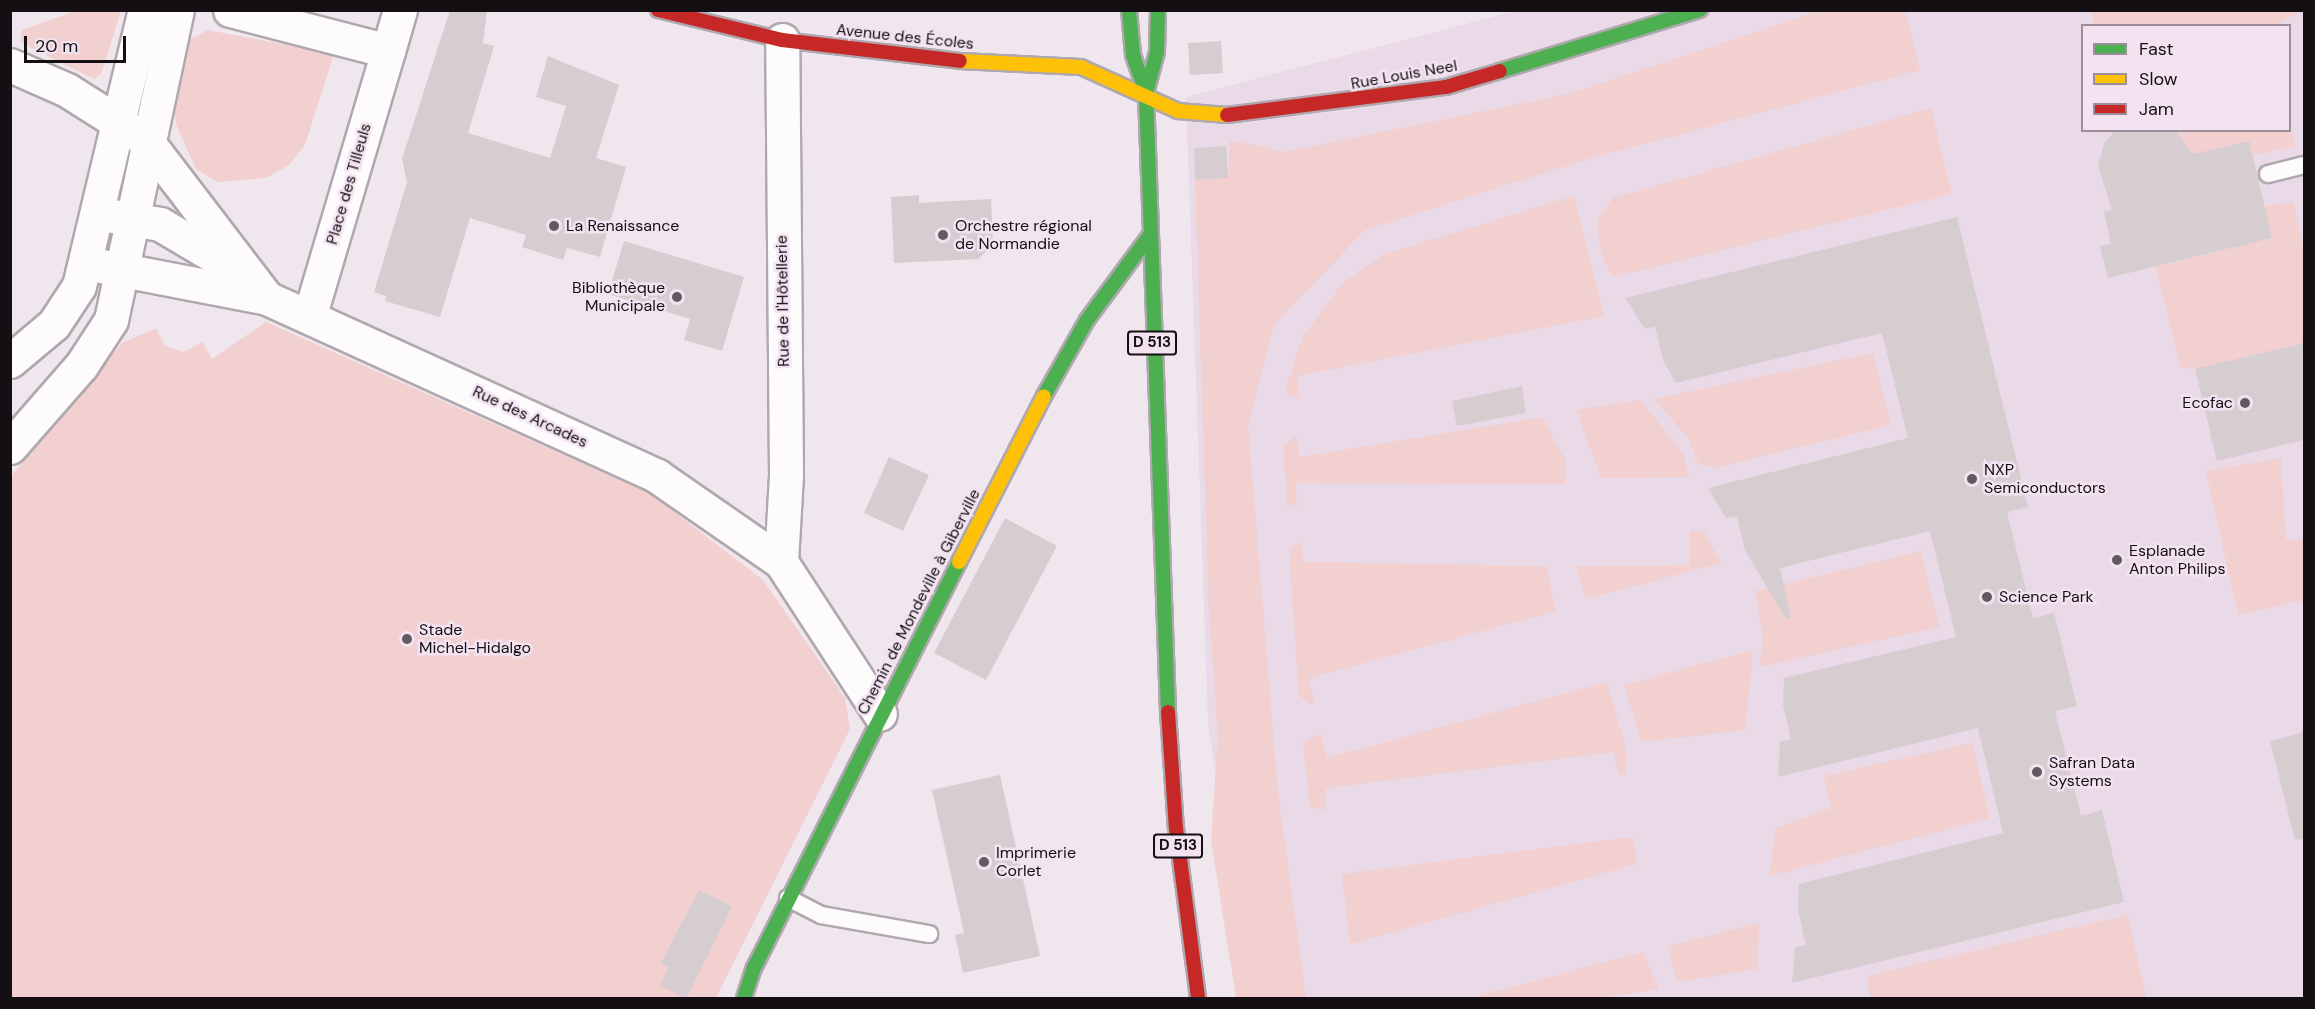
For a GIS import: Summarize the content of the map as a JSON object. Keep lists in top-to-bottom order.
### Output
{
  "streets": {
    "street": [
      "Avenue des Écoles",
      "Rue Louis Neel",
      "Place des Tilleuls",
      "Rue de l'Hôtellerie",
      "D 513",
      "Rue des Arcades",
      "Chemin de Mondeville à Giberville"
    ]
  },
  "crossings": [
    ["Avenue des Écoles", "Rue Louis Neel"],
    ["Avenue des Écoles", "Rue de l'Hôtellerie"],
    ["Avenue des Écoles", "D 513"],
    ["Rue Louis Neel", "D 513"],
    ["Place des Tilleuls", "Rue des Arcades"],
    ["Rue de l'Hôtellerie", "Rue des Arcades"],
    ["D 513", "Chemin de Mondeville à Giberville"],
    ["Rue des Arcades", "Chemin de Mondeville à Giberville"]
  ],
  "places": [
    "La Renaissance",
    "Orchestre régional de Normandie",
    "Bibliothèque Municipale",
    "Ecofac",
    "NXP Semiconductors",
    "Esplanade Anton Philips",
    "Science Park",
    "Stade Michel-Hidalgo",
    "Safran Data Systems",
    "Imprimerie Corlet"
  ],
  "legend": ["Fast", "Slow", "Jam"],
  "scale_bar": "20 m"
}
